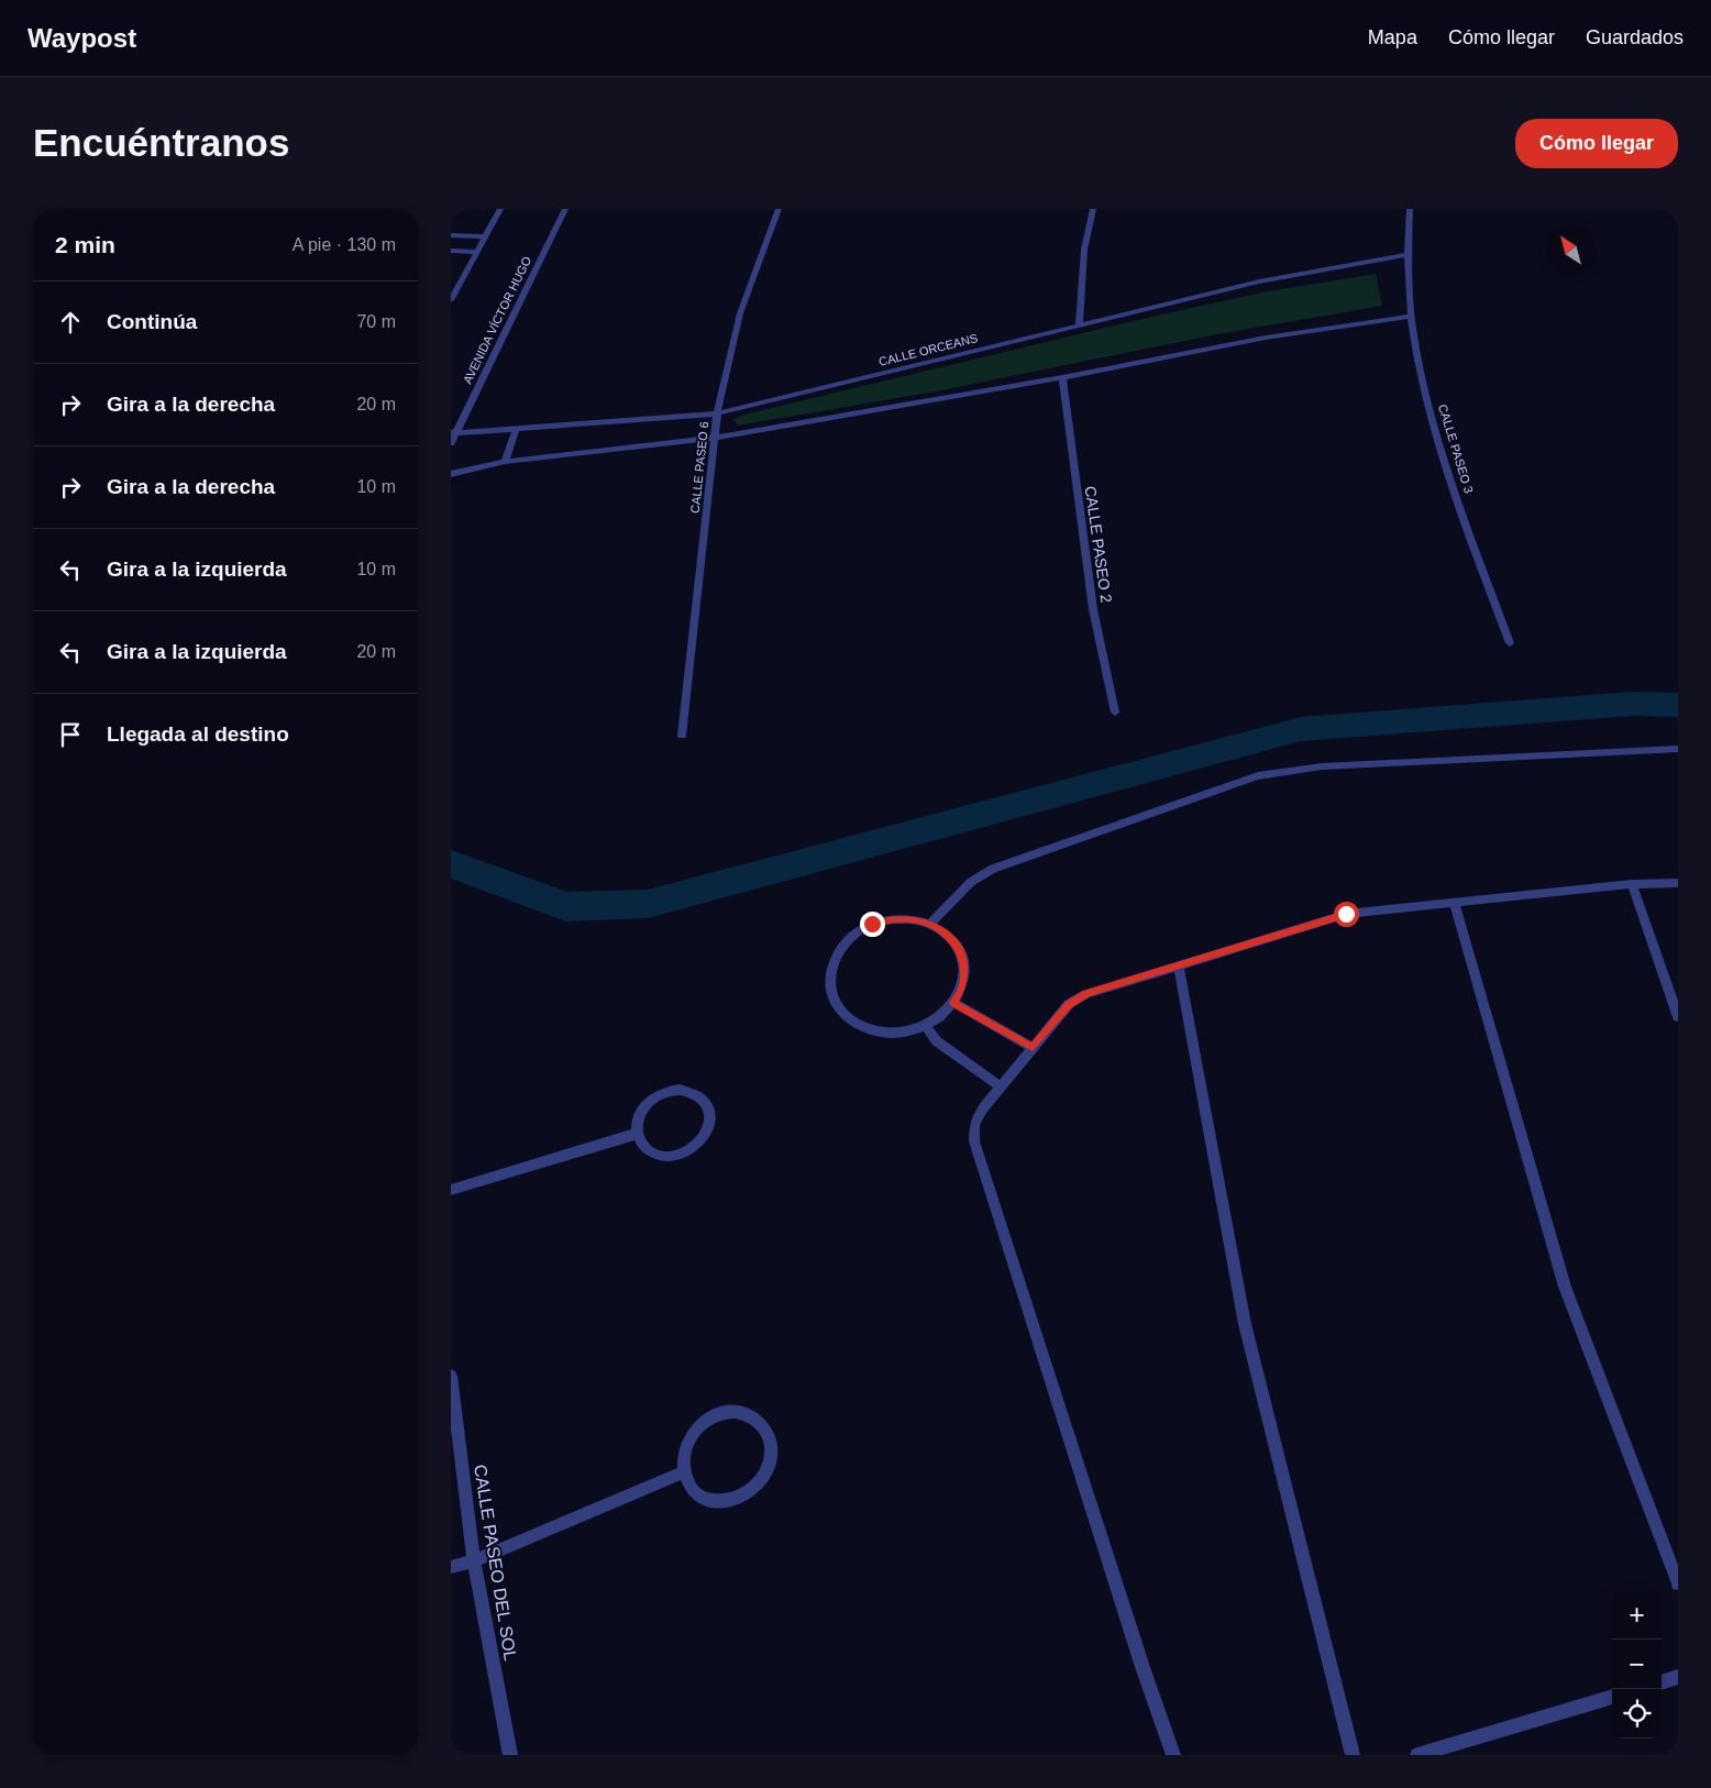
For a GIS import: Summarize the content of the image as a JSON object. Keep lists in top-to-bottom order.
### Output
{
  "streets": {
    "street": [
      "AVENIDA VÍCTOR HUGO",
      "CALLE ORCEANS",
      "CALLE PASEO 3",
      "CALLE PASEO 6",
      "CALLE PASEO 2",
      "CALLE PASEO DEL SOL"
    ]
  },
  "crossings": [
    ["AVENIDA VÍCTOR HUGO", "CALLE ORCEANS"],
    ["CALLE ORCEANS", "CALLE PASEO 3"],
    ["CALLE ORCEANS", "CALLE PASEO 6"]
  ],
  "north": "top left",
  "page": {
    "header": "Waypost",
    "nav": ["Mapa", "Cómo llegar", "Guardados"],
    "buttons": "Cómo llegar",
    "title": "Encuéntranos",
    "heading": ["2 min", "A pie · 130 m"],
    "list": [
      ["Continúa", "70 m"],
      ["Gira a la derecha", "20 m"],
      ["Gira a la derecha", "10 m"],
      ["Gira a la izquierda", "10 m"],
      ["Gira a la izquierda", "20 m"],
      "Llegada al destino"
    ],
    "map_buttons": ["+", "−"]
  }
}
